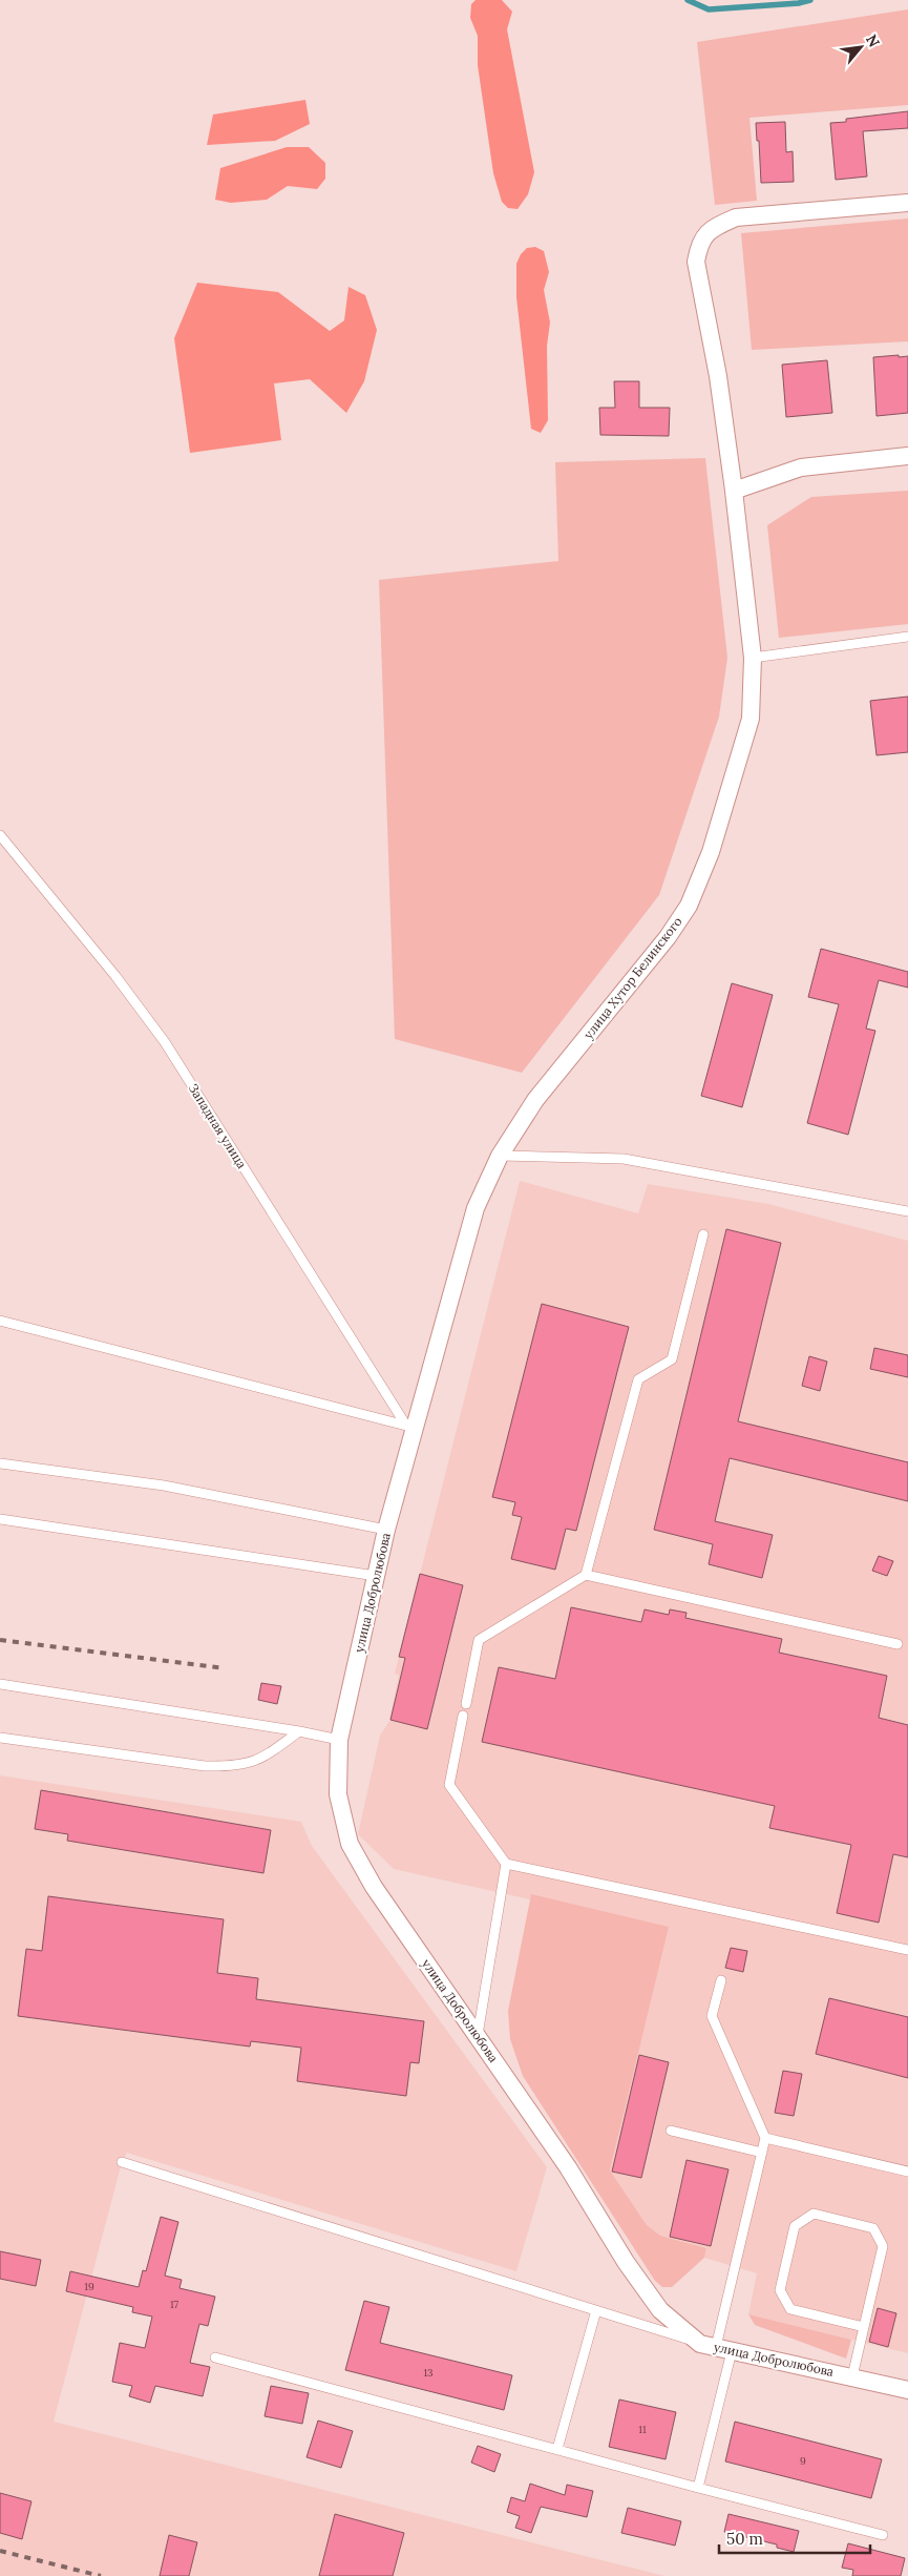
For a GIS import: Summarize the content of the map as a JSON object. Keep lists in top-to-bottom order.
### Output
{
  "streets": {
    "street": ["улица Хутор Белинского", "улица Добролюбова"],
    "lane": ["Западная улица"]
  },
  "crossings": [
    ["улица Хутор Белинского", "Западная улица"],
    ["улица Хутор Белинского", "улица Добролюбова"],
    ["Западная улица", "улица Добролюбова"]
  ],
  "house_numbers": [
    "19",
    "17",
    "13",
    "11",
    "9"
  ],
  "scale_bar": "50 m",
  "north": "top right"
}
